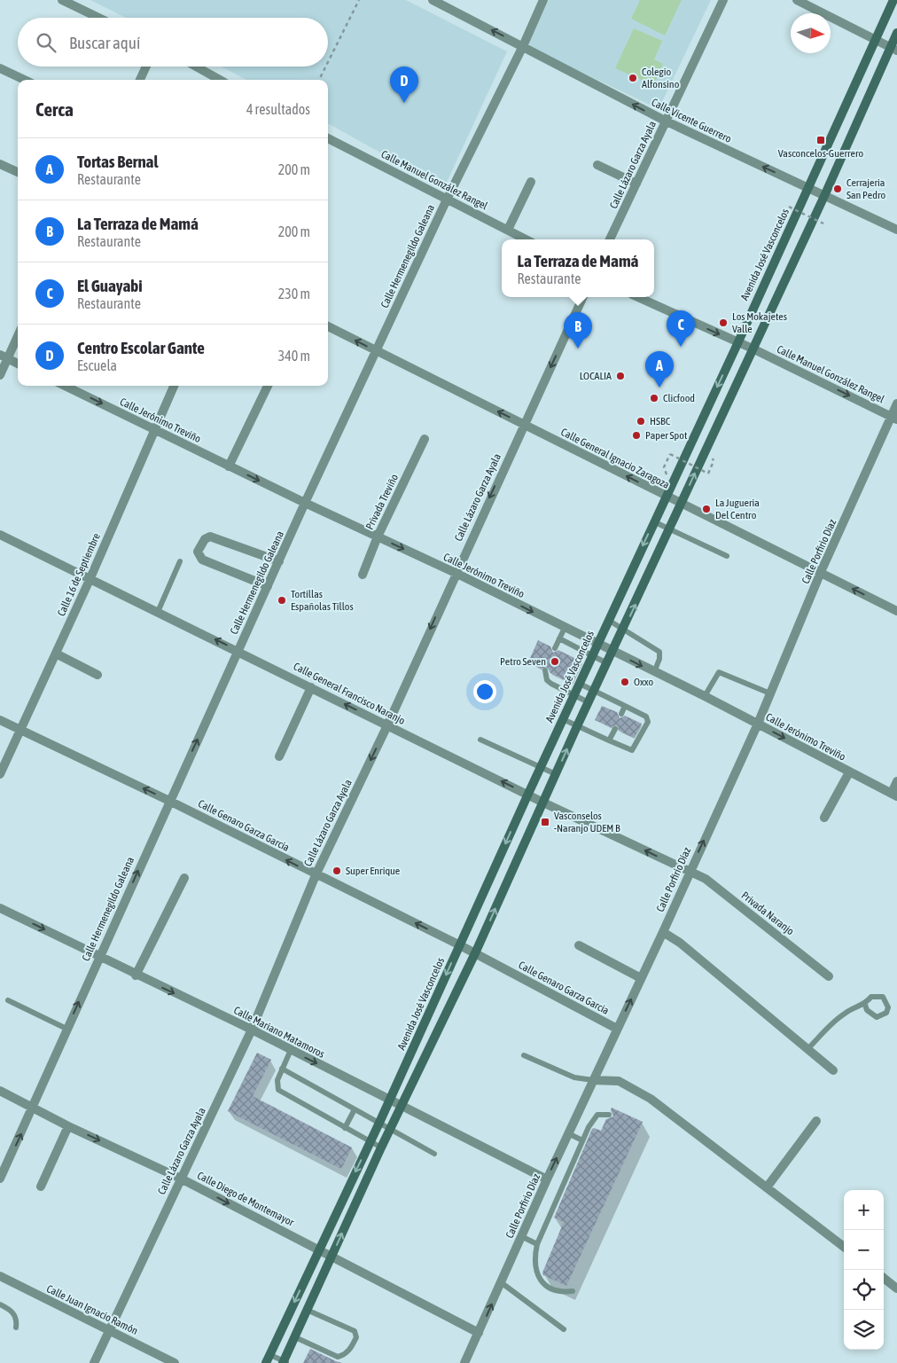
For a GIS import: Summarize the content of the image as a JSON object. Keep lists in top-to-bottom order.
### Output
{
  "streets": {
    "main road": ["Avenida José Vasconcelos"],
    "street": [
      "Calle Vicente Guerrero",
      "Calle Lázaro Garza Ayala",
      "Calle Manuel González Rangel",
      "Calle Hermenegildo Galeana",
      "Calle Jerónimo Treviño",
      "Calle General Ignacio Zaragoza",
      "Privada Treviño",
      "Calle Porfirio Díaz",
      "Calle 16 de Septiembre",
      "Calle General Francisco Naranjo",
      "Calle Genaro Garza Garcia",
      "Privada Naranjo",
      "Calle Mariano Matamoros",
      "Calle Diego de Montemayor",
      "Calle Juan Ignacio Ramón"
    ]
  },
  "crossings": [
    ["Calle Vicente Guerrero", "Calle Lázaro Garza Ayala"],
    ["Calle Vicente Guerrero", "Avenida José Vasconcelos"],
    ["Calle Vicente Guerrero", "Calle Hermenegildo Galeana"],
    ["Calle Lázaro Garza Ayala", "Calle Jerónimo Treviño"],
    ["Calle Lázaro Garza Ayala", "Calle General Ignacio Zaragoza"],
    ["Calle Lázaro Garza Ayala", "Calle General Francisco Naranjo"],
    ["Calle Lázaro Garza Ayala", "Calle Genaro Garza Garcia"],
    ["Calle Lázaro Garza Ayala", "Calle Mariano Matamoros"],
    ["Calle Lázaro Garza Ayala", "Calle Diego de Montemayor"],
    ["Calle Lázaro Garza Ayala", "Calle Juan Ignacio Ramón"],
    ["Calle Manuel González Rangel", "Avenida José Vasconcelos"],
    ["Calle Manuel González Rangel", "Calle Hermenegildo Galeana"],
    ["Calle Manuel González Rangel", "Calle Porfirio Díaz"],
    ["Avenida José Vasconcelos", "Calle Jerónimo Treviño"],
    ["Avenida José Vasconcelos", "Calle General Ignacio Zaragoza"],
    ["Avenida José Vasconcelos", "Calle General Francisco Naranjo"],
    ["Avenida José Vasconcelos", "Calle Genaro Garza Garcia"],
    ["Avenida José Vasconcelos", "Calle Mariano Matamoros"],
    ["Avenida José Vasconcelos", "Calle Diego de Montemayor"],
    ["Calle Hermenegildo Galeana", "Calle Jerónimo Treviño"],
    ["Calle Hermenegildo Galeana", "Calle General Ignacio Zaragoza"],
    ["Calle Hermenegildo Galeana", "Calle General Francisco Naranjo"],
    ["Calle Hermenegildo Galeana", "Calle Genaro Garza Garcia"],
    ["Calle Hermenegildo Galeana", "Calle Mariano Matamoros"],
    ["Calle Hermenegildo Galeana", "Calle Diego de Montemayor"],
    ["Calle Jerónimo Treviño", "Privada Treviño"],
    ["Calle Jerónimo Treviño", "Calle Porfirio Díaz"],
    ["Calle Jerónimo Treviño", "Calle 16 de Septiembre"],
    ["Calle General Ignacio Zaragoza", "Calle Porfirio Díaz"],
    ["Calle Porfirio Díaz", "Calle General Francisco Naranjo"],
    ["Calle Porfirio Díaz", "Calle Genaro Garza Garcia"],
    ["Calle Porfirio Díaz", "Privada Naranjo"],
    ["Calle Porfirio Díaz", "Calle Mariano Matamoros"],
    ["Calle Porfirio Díaz", "Calle Diego de Montemayor"],
    ["Calle 16 de Septiembre", "Calle General Francisco Naranjo"],
    ["Calle 16 de Septiembre", "Calle Genaro Garza Garcia"],
    ["Calle General Francisco Naranjo", "Privada Naranjo"]
  ],
  "one_way": [
    "Calle Vicente Guerrero",
    "Calle Lázaro Garza Ayala",
    "Calle Manuel González Rangel",
    "Calle Jerónimo Treviño",
    "Calle General Ignacio Zaragoza",
    "Calle General Francisco Naranjo",
    "Calle Genaro Garza Garcia",
    "Calle Mariano Matamoros",
    "Calle Diego de Montemayor"
  ],
  "places": {
    "other": [
      "Colegio Alfonsino",
      "Cerrajeria San Pedro",
      "Los Mokajetes Valle",
      "LOCALIA",
      "Clicfood",
      "HSBC",
      "Paper Spot",
      "La Jugueria Del Centro",
      "Tortillas Españolas Tillos",
      "Petro Seven",
      "Oxxo",
      "Super Enrique"
    ],
    "transit": ["Vasconcelos-Guerrero", "Vasconselos -Naranjo UDEM B"]
  },
  "north": "right",
  "page": {
    "search": "Buscar aquí",
    "pins": [
      "D",
      "C",
      "B",
      "A"
    ],
    "heading": ["Cerca", "4 resultados"],
    "list": [
      {
        "mark": "A",
        "name": "Tortas Bernal",
        "note": "Restaurante",
        "value": "200 m"
      },
      {
        "mark": "B",
        "name": "La Terraza de Mamá",
        "note": "Restaurante",
        "value": "200 m"
      },
      {
        "mark": "C",
        "name": "El Guayabi",
        "note": "Restaurante",
        "value": "230 m"
      },
      {
        "mark": "D",
        "name": "Centro Escolar Gante",
        "note": "Escuela",
        "value": "340 m"
      }
    ],
    "popup": ["La Terraza de Mamá", "Restaurante"],
    "map_buttons": ["+", "−"]
  }
}
